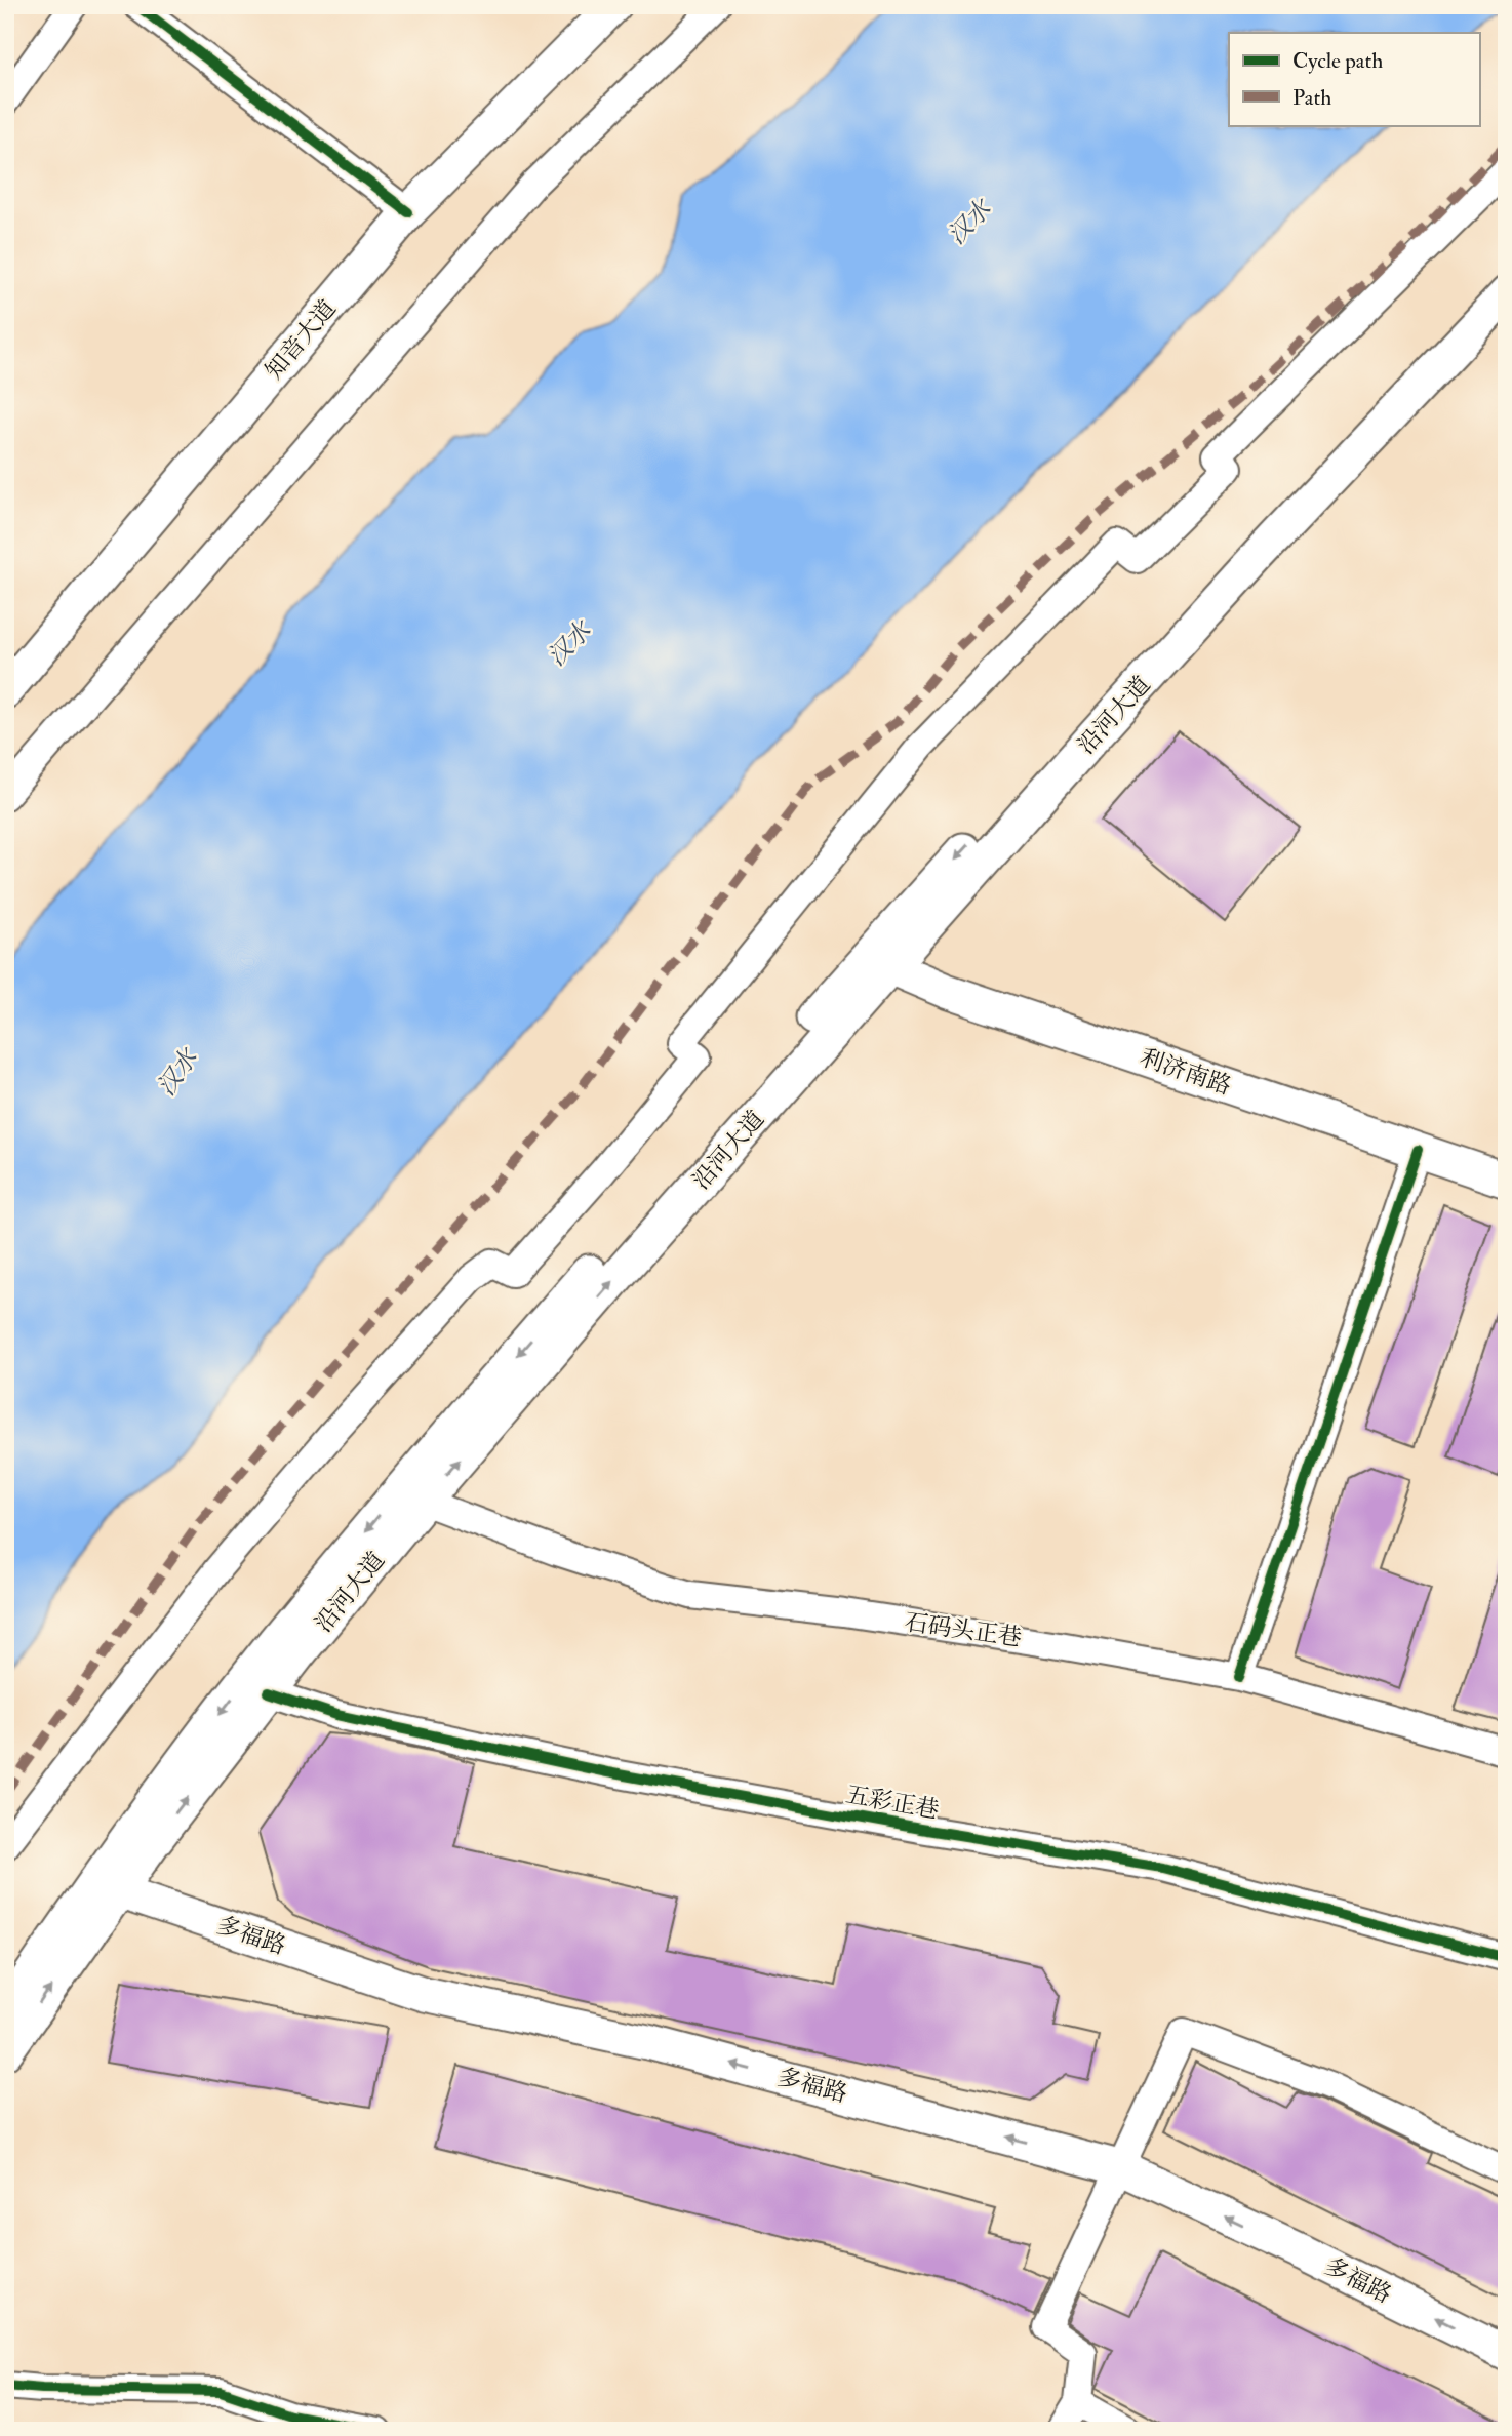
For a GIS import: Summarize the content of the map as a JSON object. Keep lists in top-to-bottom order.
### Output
{
  "streets": {
    "main road": [
      "知音大道",
      "沿河大道",
      "利济南路",
      "多福路"
    ],
    "street": ["石码头正巷", "五彩正巷"]
  },
  "crossings": [
    ["沿河大道", "利济南路"],
    ["沿河大道", "石码头正巷"],
    ["沿河大道", "五彩正巷"],
    ["沿河大道", "多福路"]
  ],
  "one_way": ["多福路"],
  "water": ["汉水"],
  "legend": ["Cycle path", "Path"]
}
